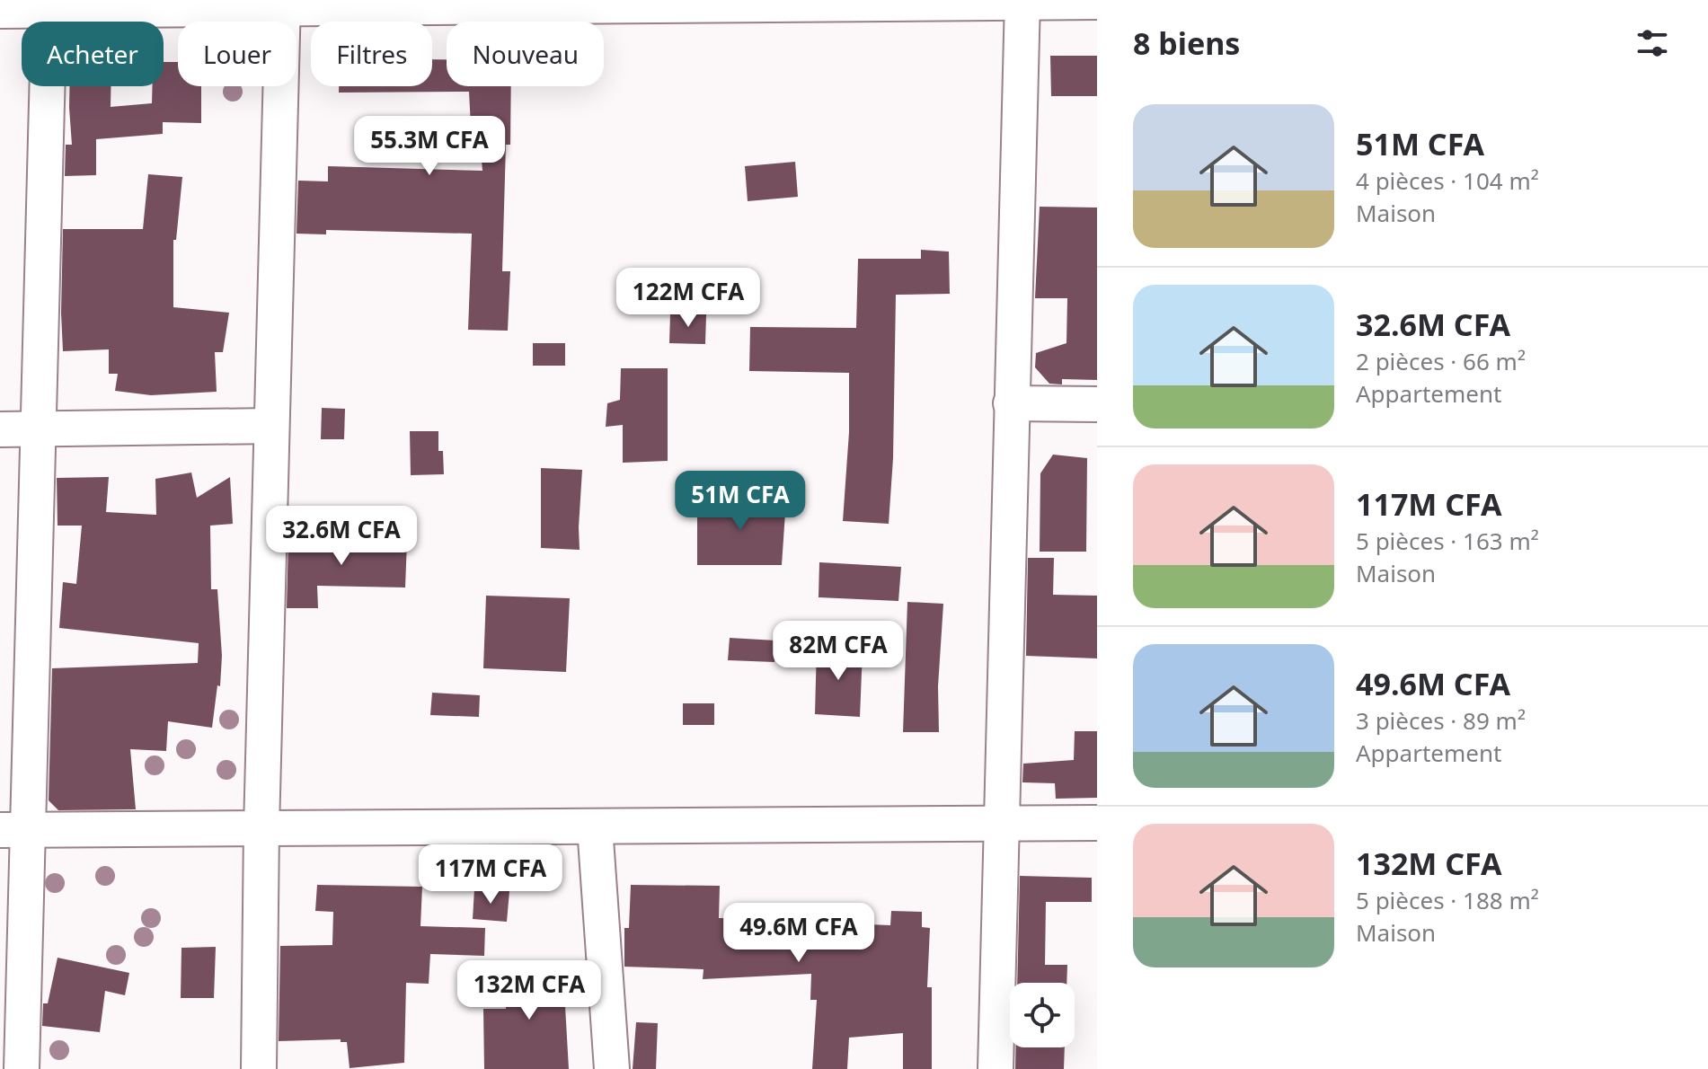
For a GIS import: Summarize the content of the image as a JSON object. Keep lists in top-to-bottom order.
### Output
{
  "page": {
    "heading": "8 biens",
    "chip": [
      "Acheter",
      "Louer",
      "Filtres",
      "Nouveau"
    ],
    "list": [
      {
        "name": "51M CFA",
        "note": "4 pièces · 104 m² · Maison"
      },
      {
        "name": "32.6M CFA",
        "note": "2 pièces · 66 m² · Appartement"
      },
      {
        "name": "117M CFA",
        "note": "5 pièces · 163 m² · Maison"
      },
      {
        "name": "49.6M CFA",
        "note": "3 pièces · 89 m² · Appartement"
      },
      {
        "name": "132M CFA",
        "note": "5 pièces · 188 m² · Maison"
      }
    ],
    "price": [
      "55.3M CFA",
      "122M CFA",
      "51M CFA",
      "32.6M CFA",
      "82M CFA",
      "117M CFA",
      "49.6M CFA",
      "132M CFA"
    ]
  }
}
